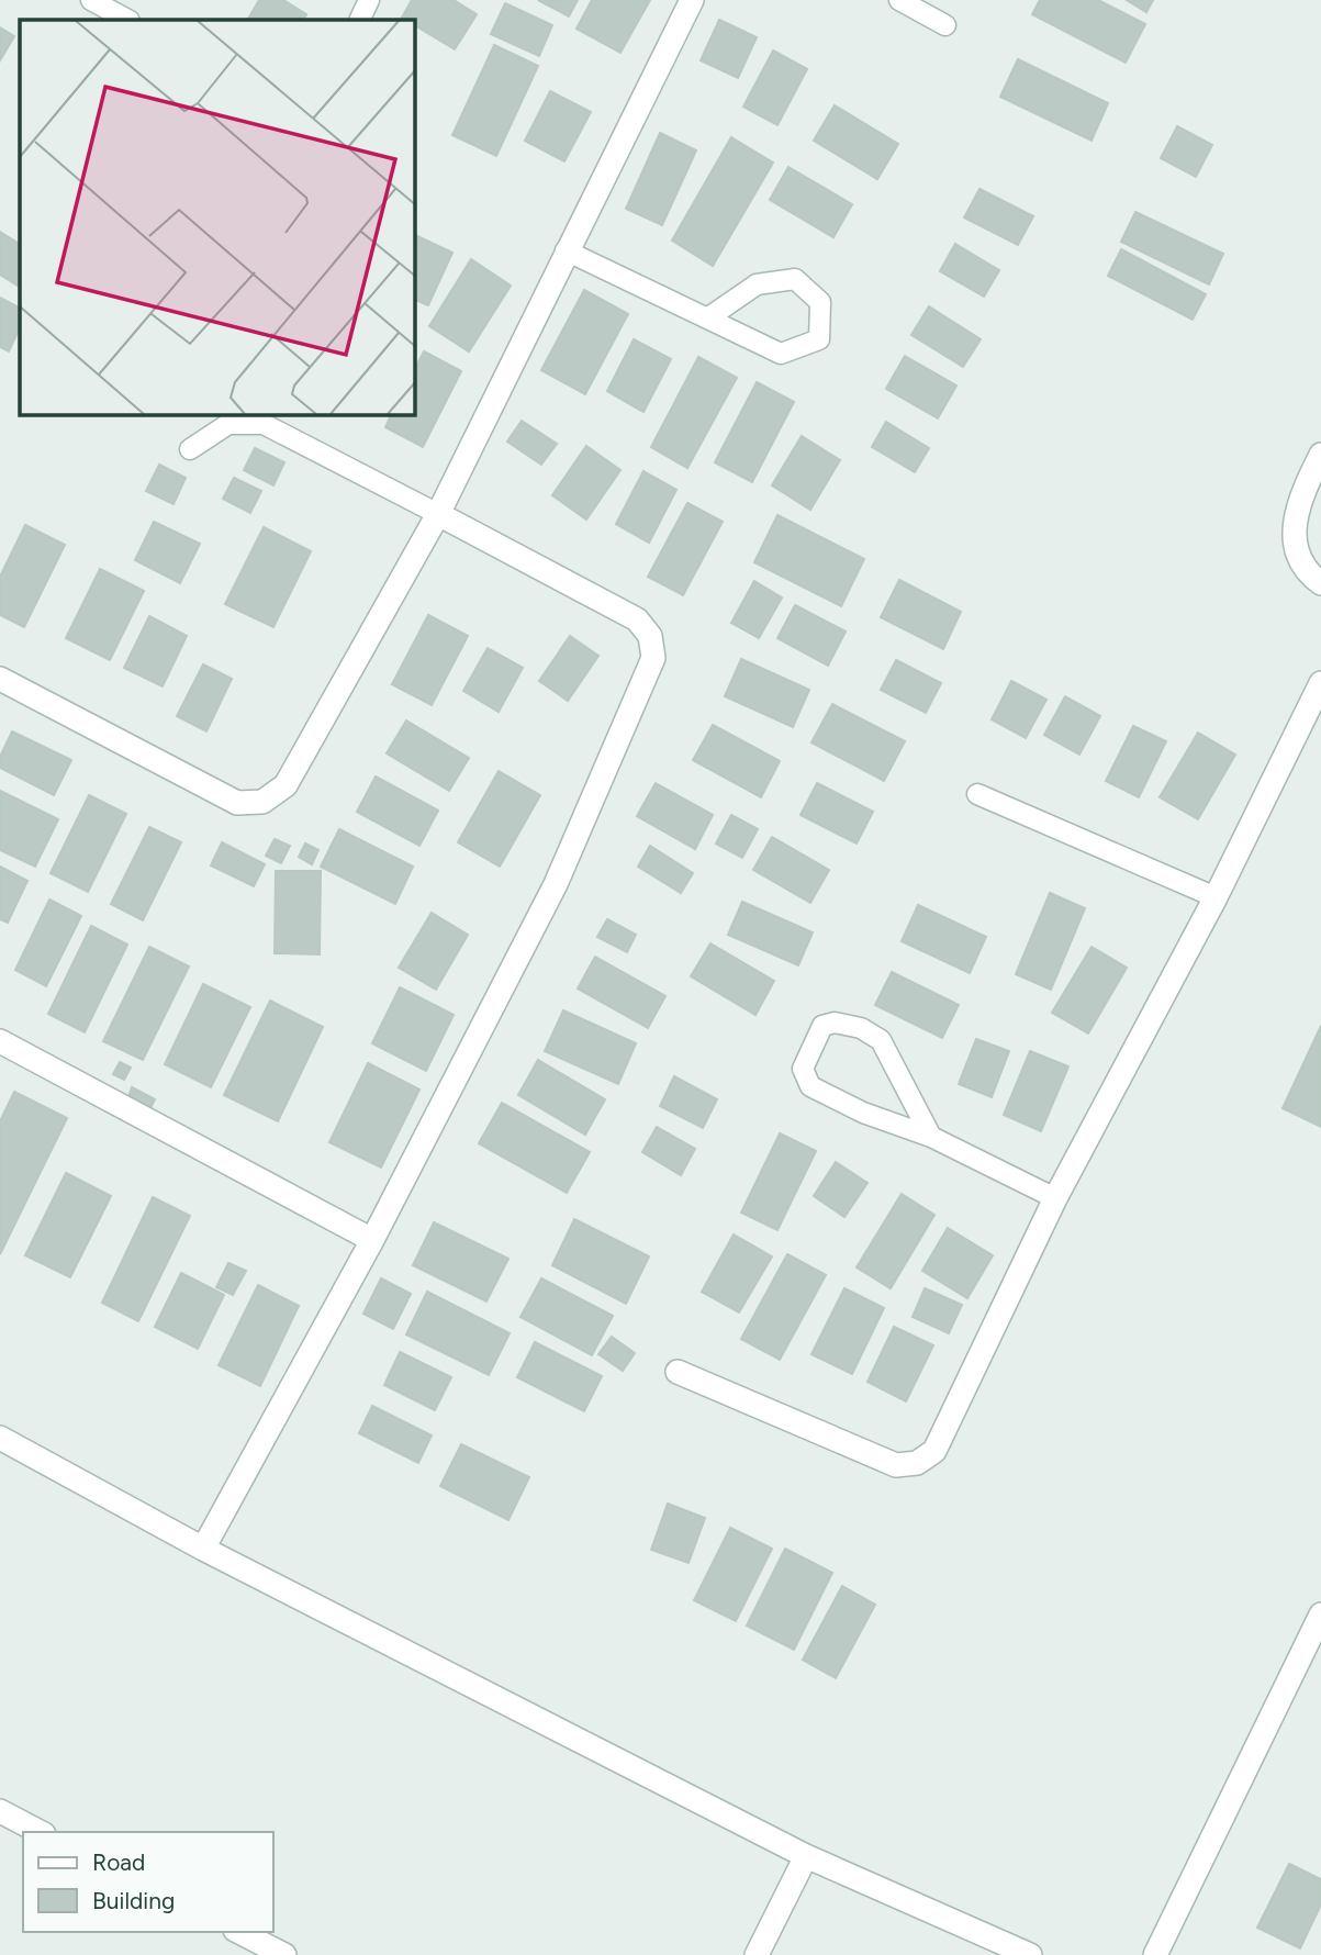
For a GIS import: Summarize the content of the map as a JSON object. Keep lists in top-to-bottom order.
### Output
{
  "legend": ["Road", "Building"]
}
